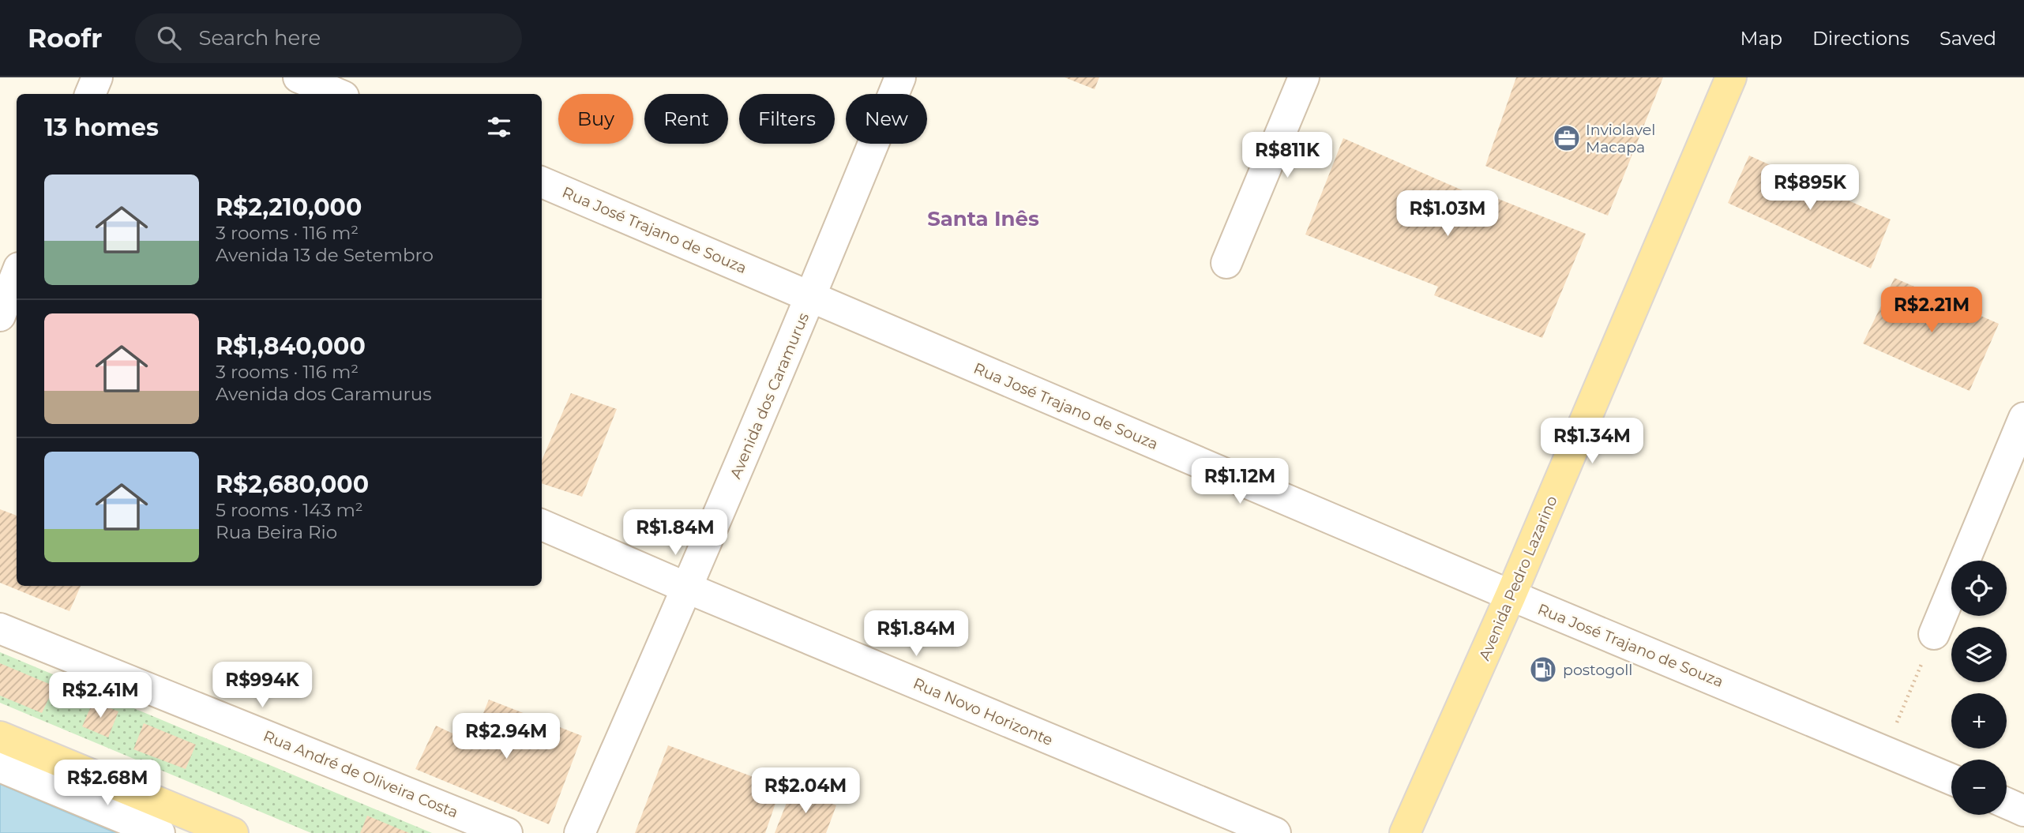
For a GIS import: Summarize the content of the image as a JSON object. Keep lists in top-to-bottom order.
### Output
{
  "streets": {
    "main road": ["Avenida Pedro Lazarino"],
    "street": [
      "Rua José Trajano de Souza",
      "Avenida dos Caramurus",
      "Rua Novo Horizonte",
      "Rua André de Oliveira Costa"
    ]
  },
  "crossings": [
    ["Rua José Trajano de Souza", "Avenida dos Caramurus"],
    ["Rua José Trajano de Souza", "Avenida Pedro Lazarino"],
    ["Avenida dos Caramurus", "Rua Novo Horizonte"]
  ],
  "districts": ["Santa Inês"],
  "places": {
    "office": ["Inviolavel Macapa"],
    "fuel station": ["postogoll"]
  },
  "page": {
    "header": "Roofr",
    "search": "Search here",
    "nav": ["Map", "Directions", "Saved"],
    "chip": [
      "Buy",
      "Rent",
      "Filters",
      "New"
    ],
    "heading": "13 homes",
    "price": [
      "R$811K",
      "R$895K",
      "R$1.03M",
      "R$2.21M",
      "R$1.34M",
      "R$1.12M",
      "R$1.84M",
      "R$1.84M",
      "R$994K",
      "R$2.41M",
      "R$2.94M",
      "R$2.68M",
      "R$2.04M"
    ],
    "list": [
      {
        "name": "R$2,210,000",
        "note": "3 rooms · 116 m² · Avenida 13 de Setembro"
      },
      {
        "name": "R$1,840,000",
        "note": "3 rooms · 116 m² · Avenida dos Caramurus"
      },
      {
        "name": "R$2,680,000",
        "note": "5 rooms · 143 m² · Rua Beira Rio"
      }
    ],
    "map_buttons": ["+", "−"]
  }
}
